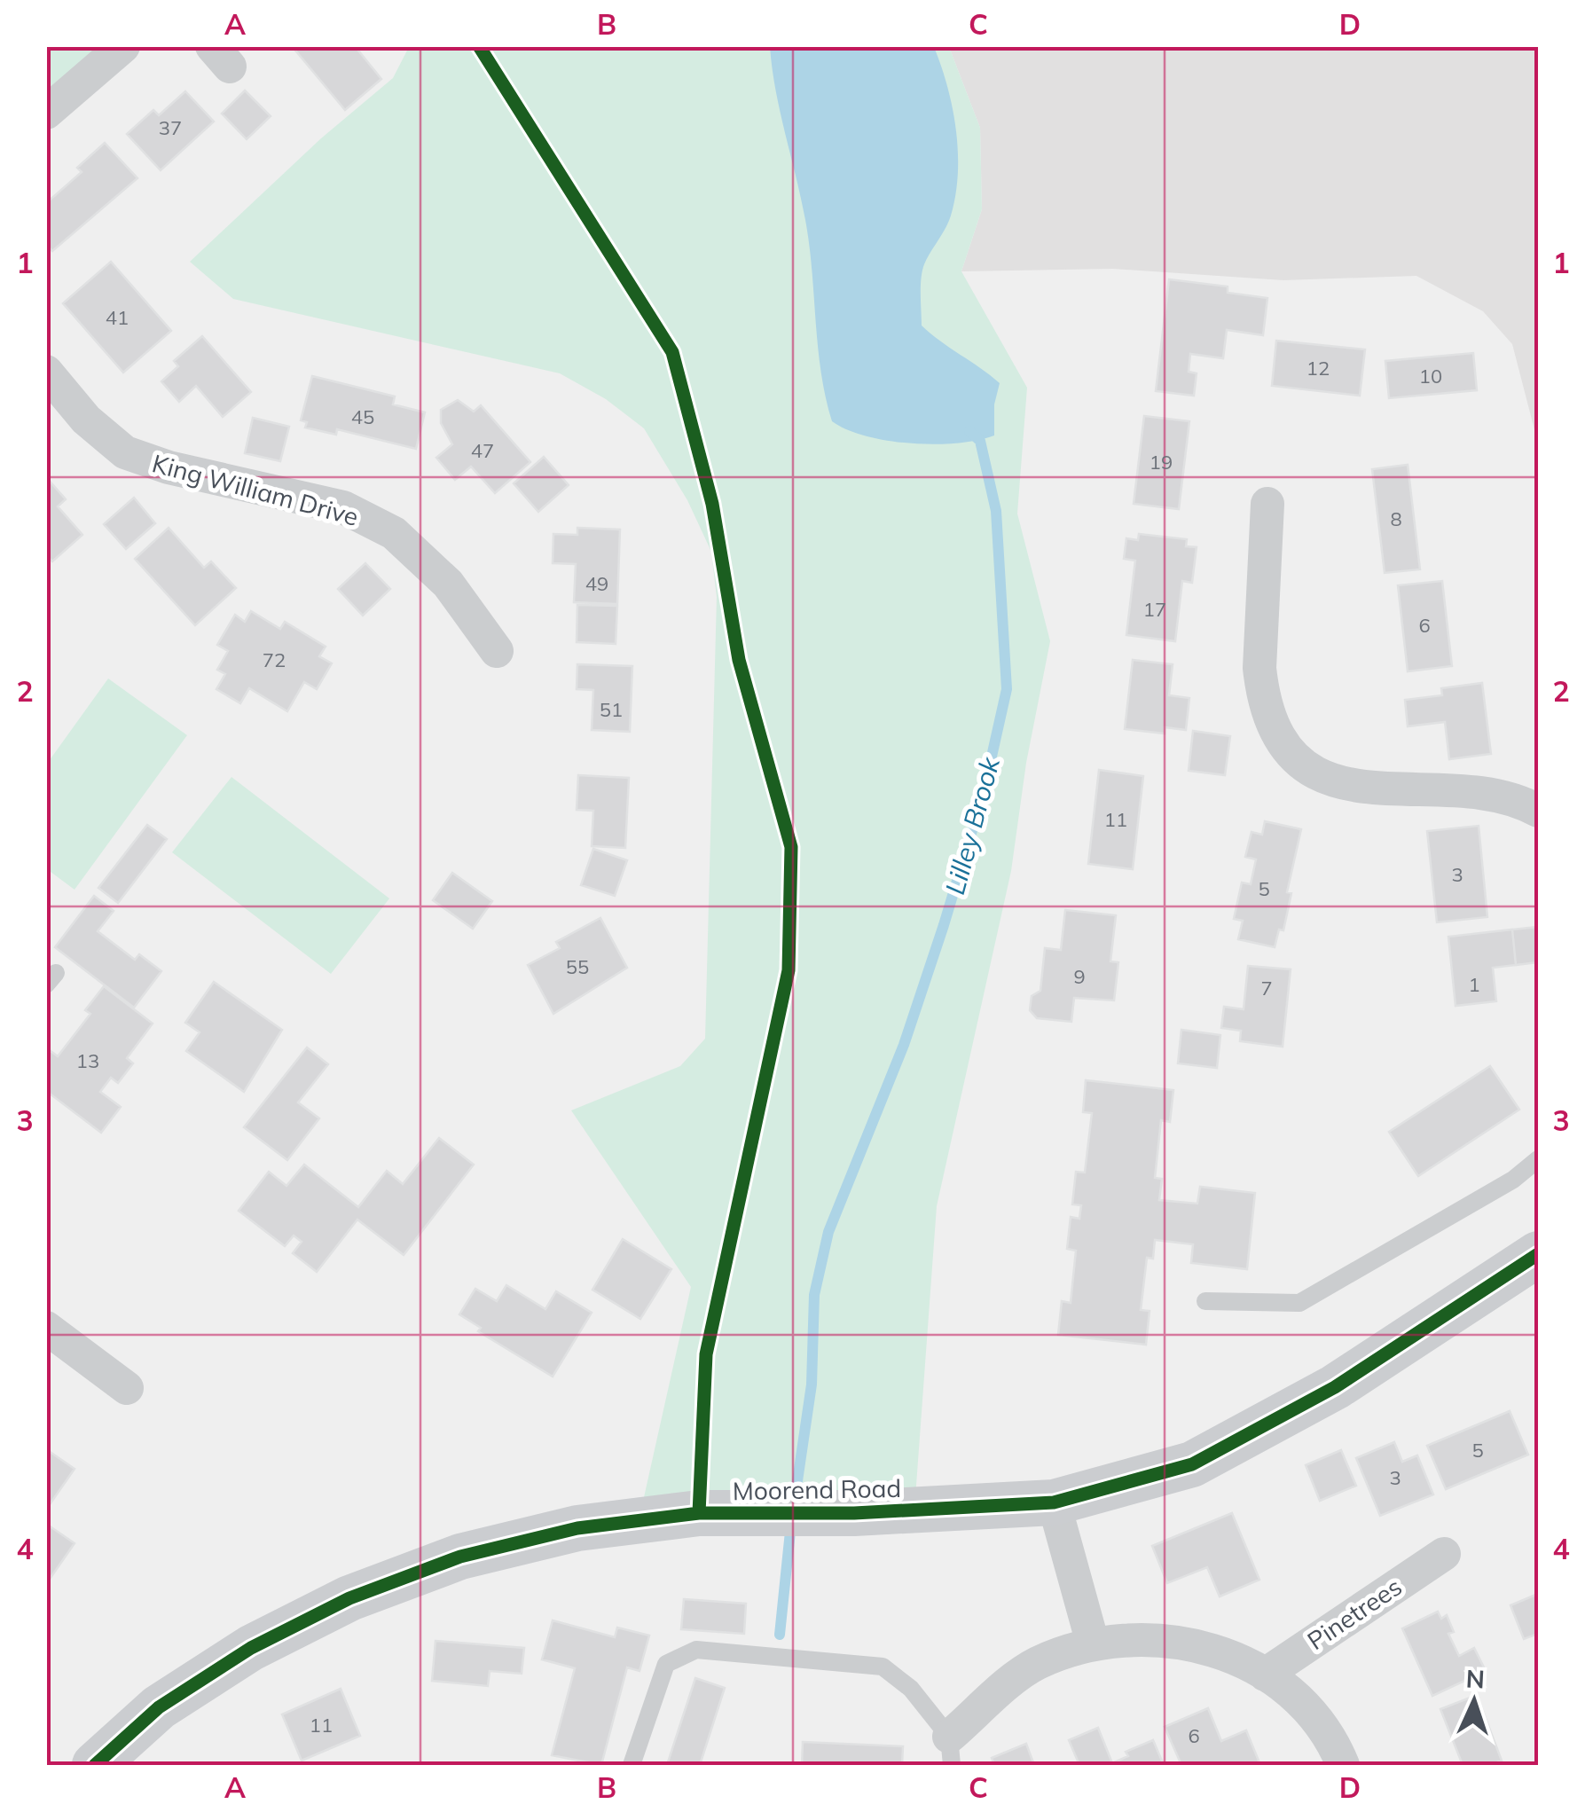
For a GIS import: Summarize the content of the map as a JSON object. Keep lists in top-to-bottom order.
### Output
{
  "streets": {
    "street": ["King William Drive", "Moorend Road", "Pinetrees"]
  },
  "water": ["Lilley Brook"],
  "house_numbers": [
    "37",
    "41",
    "12",
    "10",
    "45",
    "47",
    "19",
    "8",
    "49",
    "17",
    "6",
    "72",
    "51",
    "11",
    "3",
    "5",
    "55",
    "9",
    "1",
    "7",
    "13",
    "5",
    "3",
    "11",
    "6"
  ],
  "north": "top",
  "grid": {
    "columns": [
      "A",
      "B",
      "C",
      "D"
    ],
    "rows": [
      "1",
      "2",
      "3",
      "4"
    ]
  }
}
